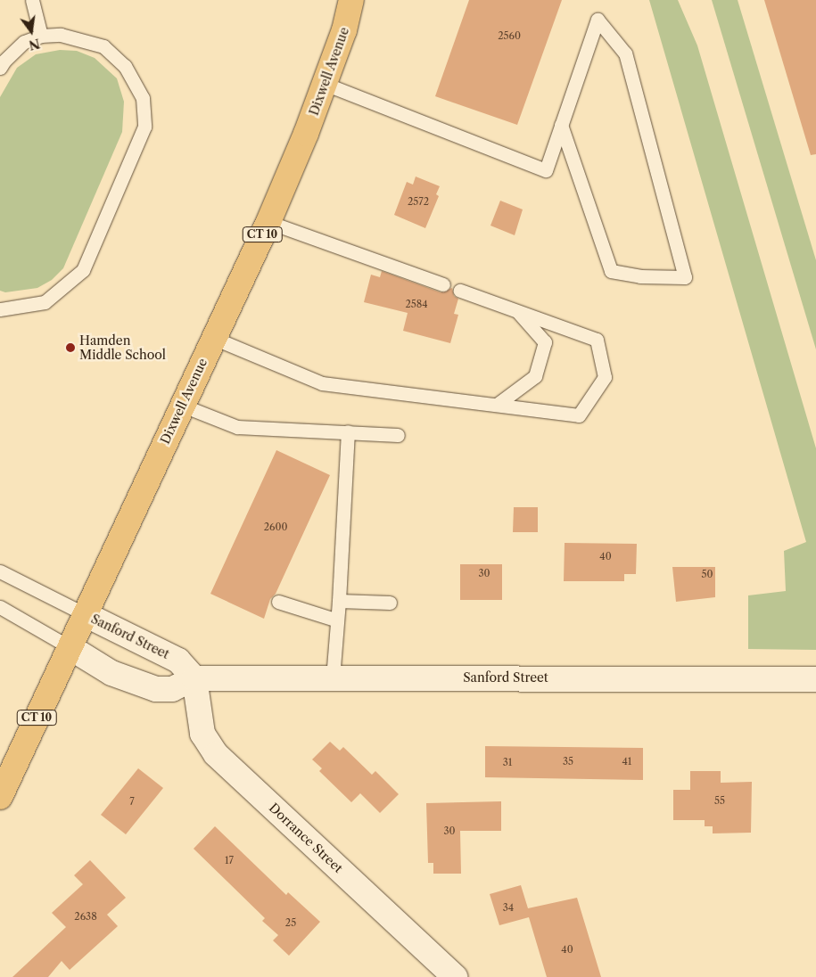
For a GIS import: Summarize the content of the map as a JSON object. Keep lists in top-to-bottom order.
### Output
{
  "streets": {
    "main road": ["Dixwell Avenue", "CT 10"],
    "street": ["Sanford Street", "Dorrance Street"]
  },
  "crossings": [
    ["Dixwell Avenue", "Sanford Street"],
    ["Sanford Street", "Dorrance Street"]
  ],
  "places": ["Hamden Middle School"],
  "house_numbers": [
    "2560",
    "2572",
    "2584",
    "2600",
    "40",
    "30",
    "50",
    "35",
    "41",
    "31",
    "55",
    "7",
    "30",
    "17",
    "34",
    "2638",
    "25",
    "40"
  ],
  "north": "bottom"
}
